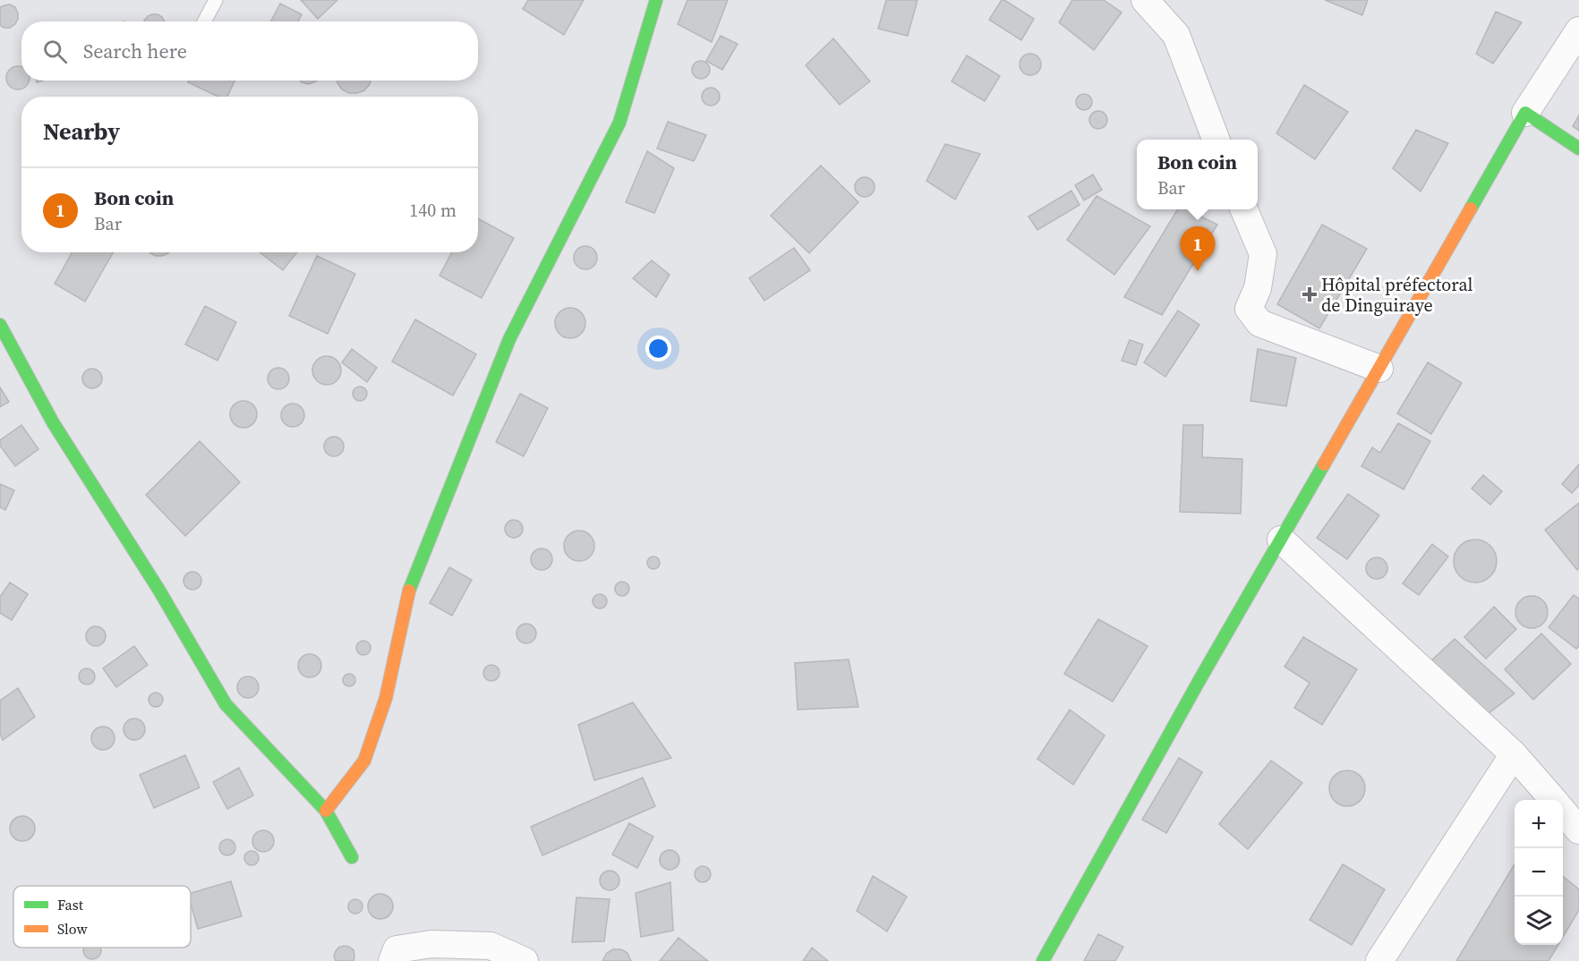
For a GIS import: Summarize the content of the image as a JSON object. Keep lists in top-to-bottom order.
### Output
{
  "places": {
    "health": ["Hôpital préfectoral de Dinguiraye"]
  },
  "legend": ["Fast", "Slow"],
  "page": {
    "search": "Search here",
    "heading": "Nearby",
    "popup": ["Bon coin", "Bar"],
    "list": [
      {
        "mark": "1",
        "name": "Bon coin",
        "note": "Bar",
        "value": "140 m"
      }
    ],
    "pins": "1",
    "map_buttons": ["+", "−"]
  }
}
